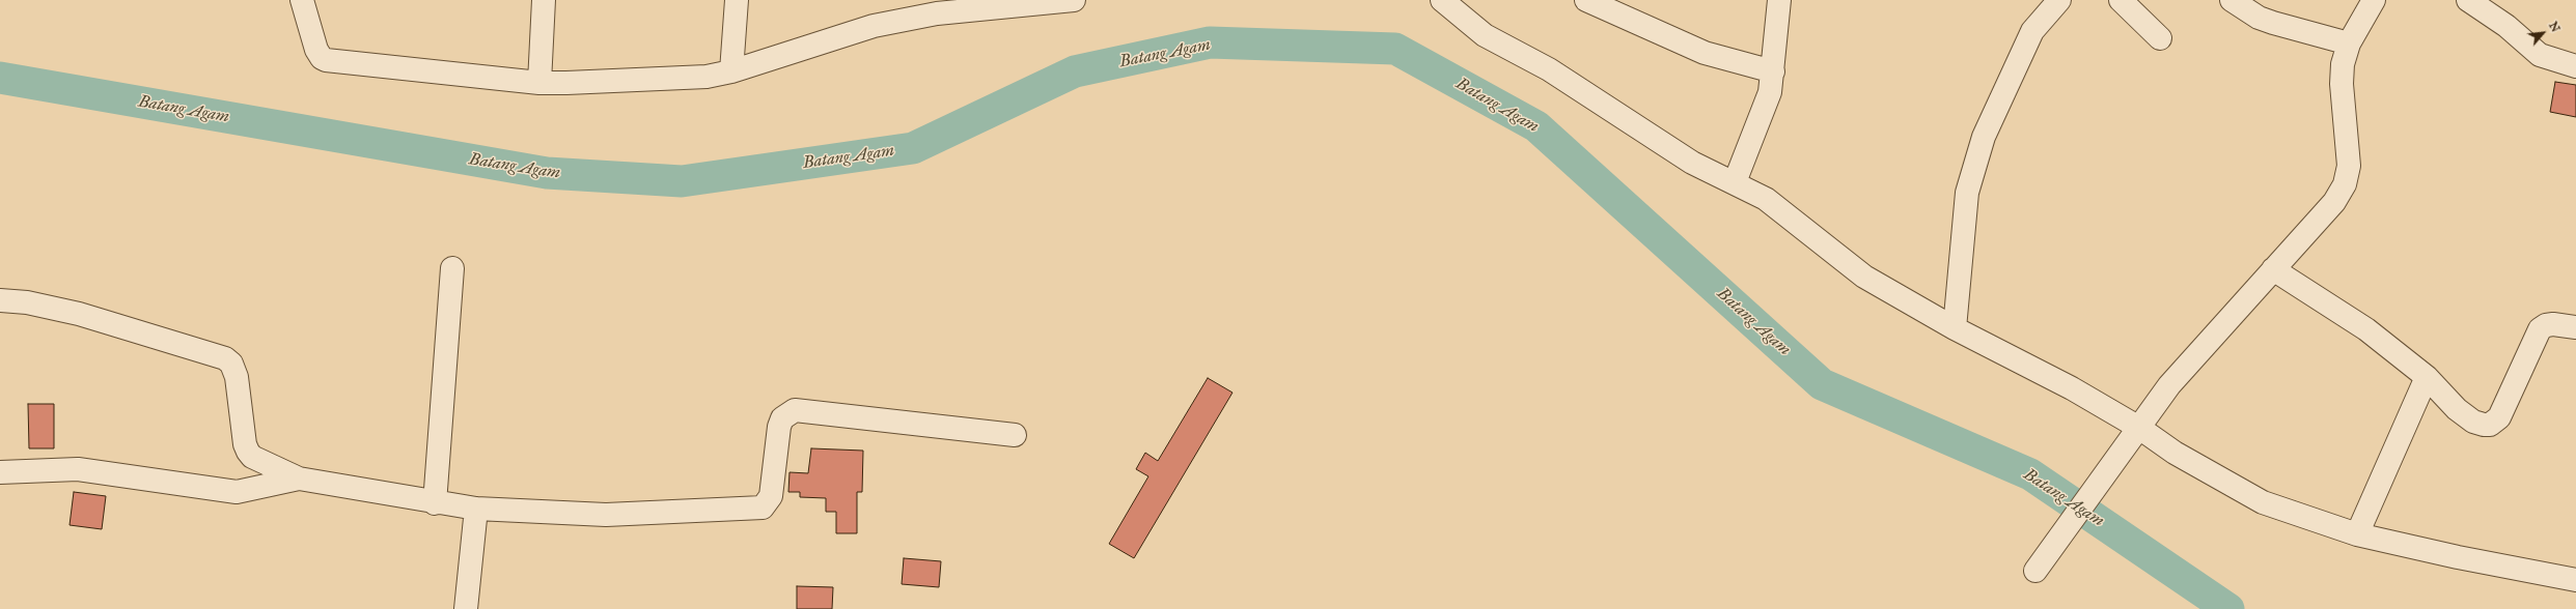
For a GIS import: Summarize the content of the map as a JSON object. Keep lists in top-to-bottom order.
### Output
{
  "water": ["Batang Agam"],
  "north": "top right"
}
